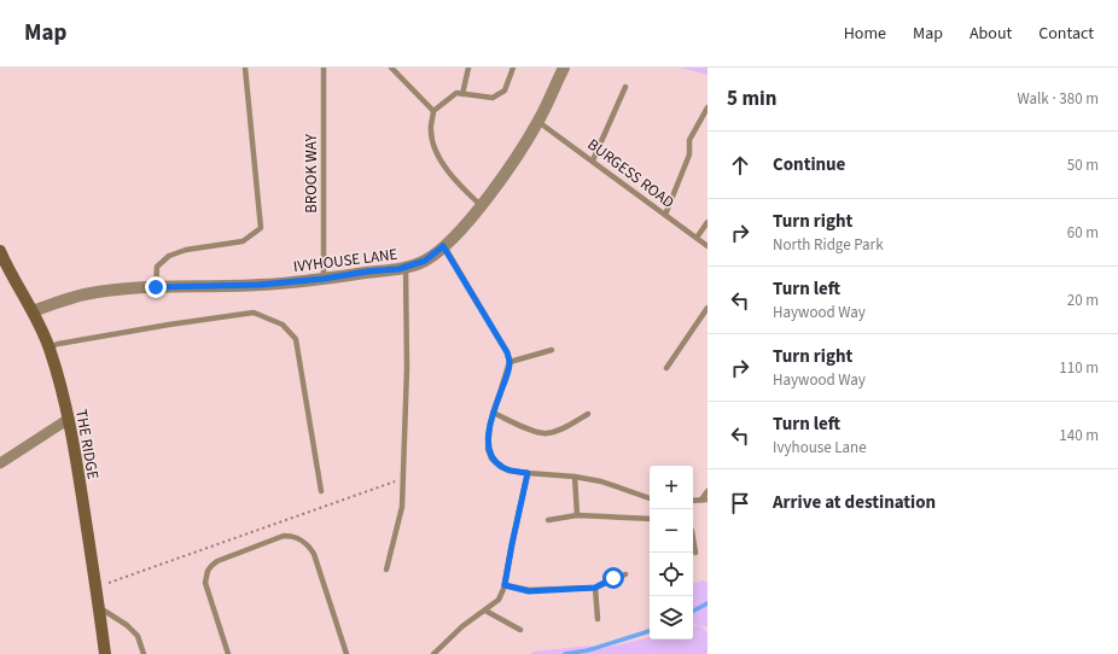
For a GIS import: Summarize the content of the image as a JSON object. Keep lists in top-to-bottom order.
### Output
{
  "streets": {
    "main road": ["THE RIDGE"],
    "street": ["IVYHOUSE LANE"],
    "lane": ["BURGESS ROAD", "BROOK WAY"]
  },
  "crossings": [
    ["BURGESS ROAD", "IVYHOUSE LANE"],
    ["BROOK WAY", "IVYHOUSE LANE"],
    ["IVYHOUSE LANE", "THE RIDGE"]
  ],
  "page": {
    "header": "Map",
    "nav": [
      "Home",
      "Map",
      "About",
      "Contact"
    ],
    "heading": ["5 min", "Walk · 380 m"],
    "list": [
      ["Continue", "50 m"],
      ["Turn right", "North Ridge Park", "60 m"],
      ["Turn left", "Haywood Way", "20 m"],
      ["Turn right", "Haywood Way", "110 m"],
      ["Turn left", "Ivyhouse Lane", "140 m"],
      "Arrive at destination"
    ],
    "map_buttons": ["+", "−"]
  }
}
